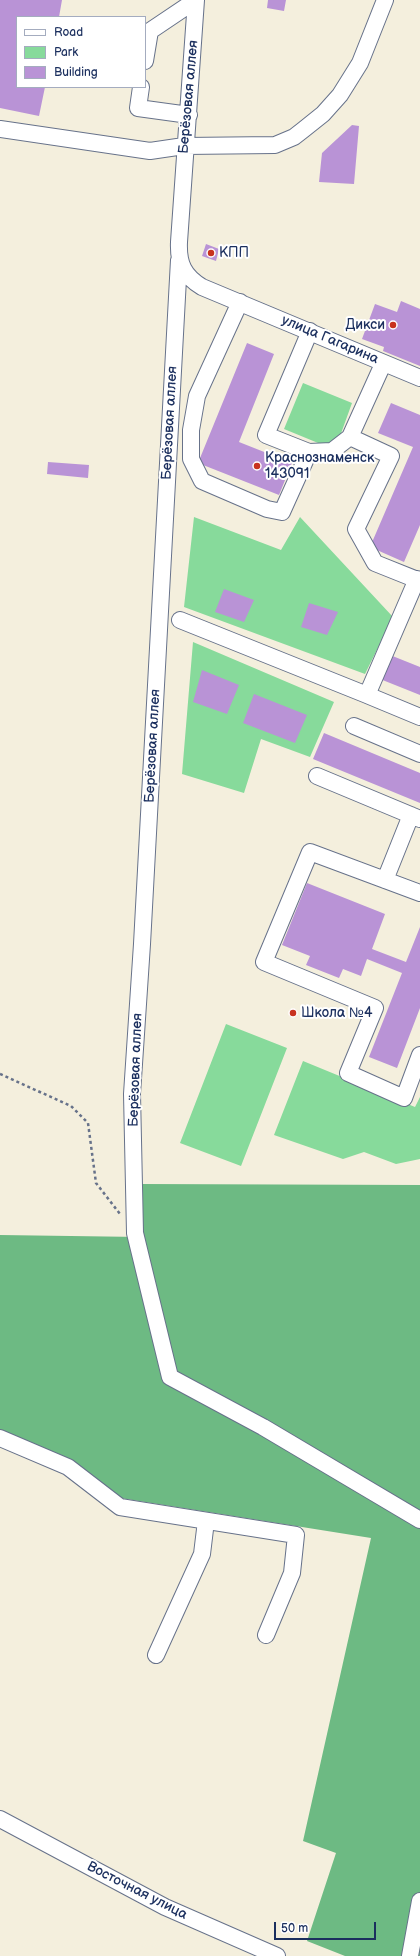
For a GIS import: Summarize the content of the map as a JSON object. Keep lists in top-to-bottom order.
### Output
{
  "streets": {
    "street": ["Берёзовая аллея", "улица Гагарина", "Восточная улица"]
  },
  "crossings": [
    ["Берёзовая аллея", "улица Гагарина"]
  ],
  "places": [
    "КПП",
    "Дикси",
    "Краснознаменск 143091",
    "Школа №4"
  ],
  "legend": ["Road", "Park", "Building"],
  "scale_bar": "50 m"
}
